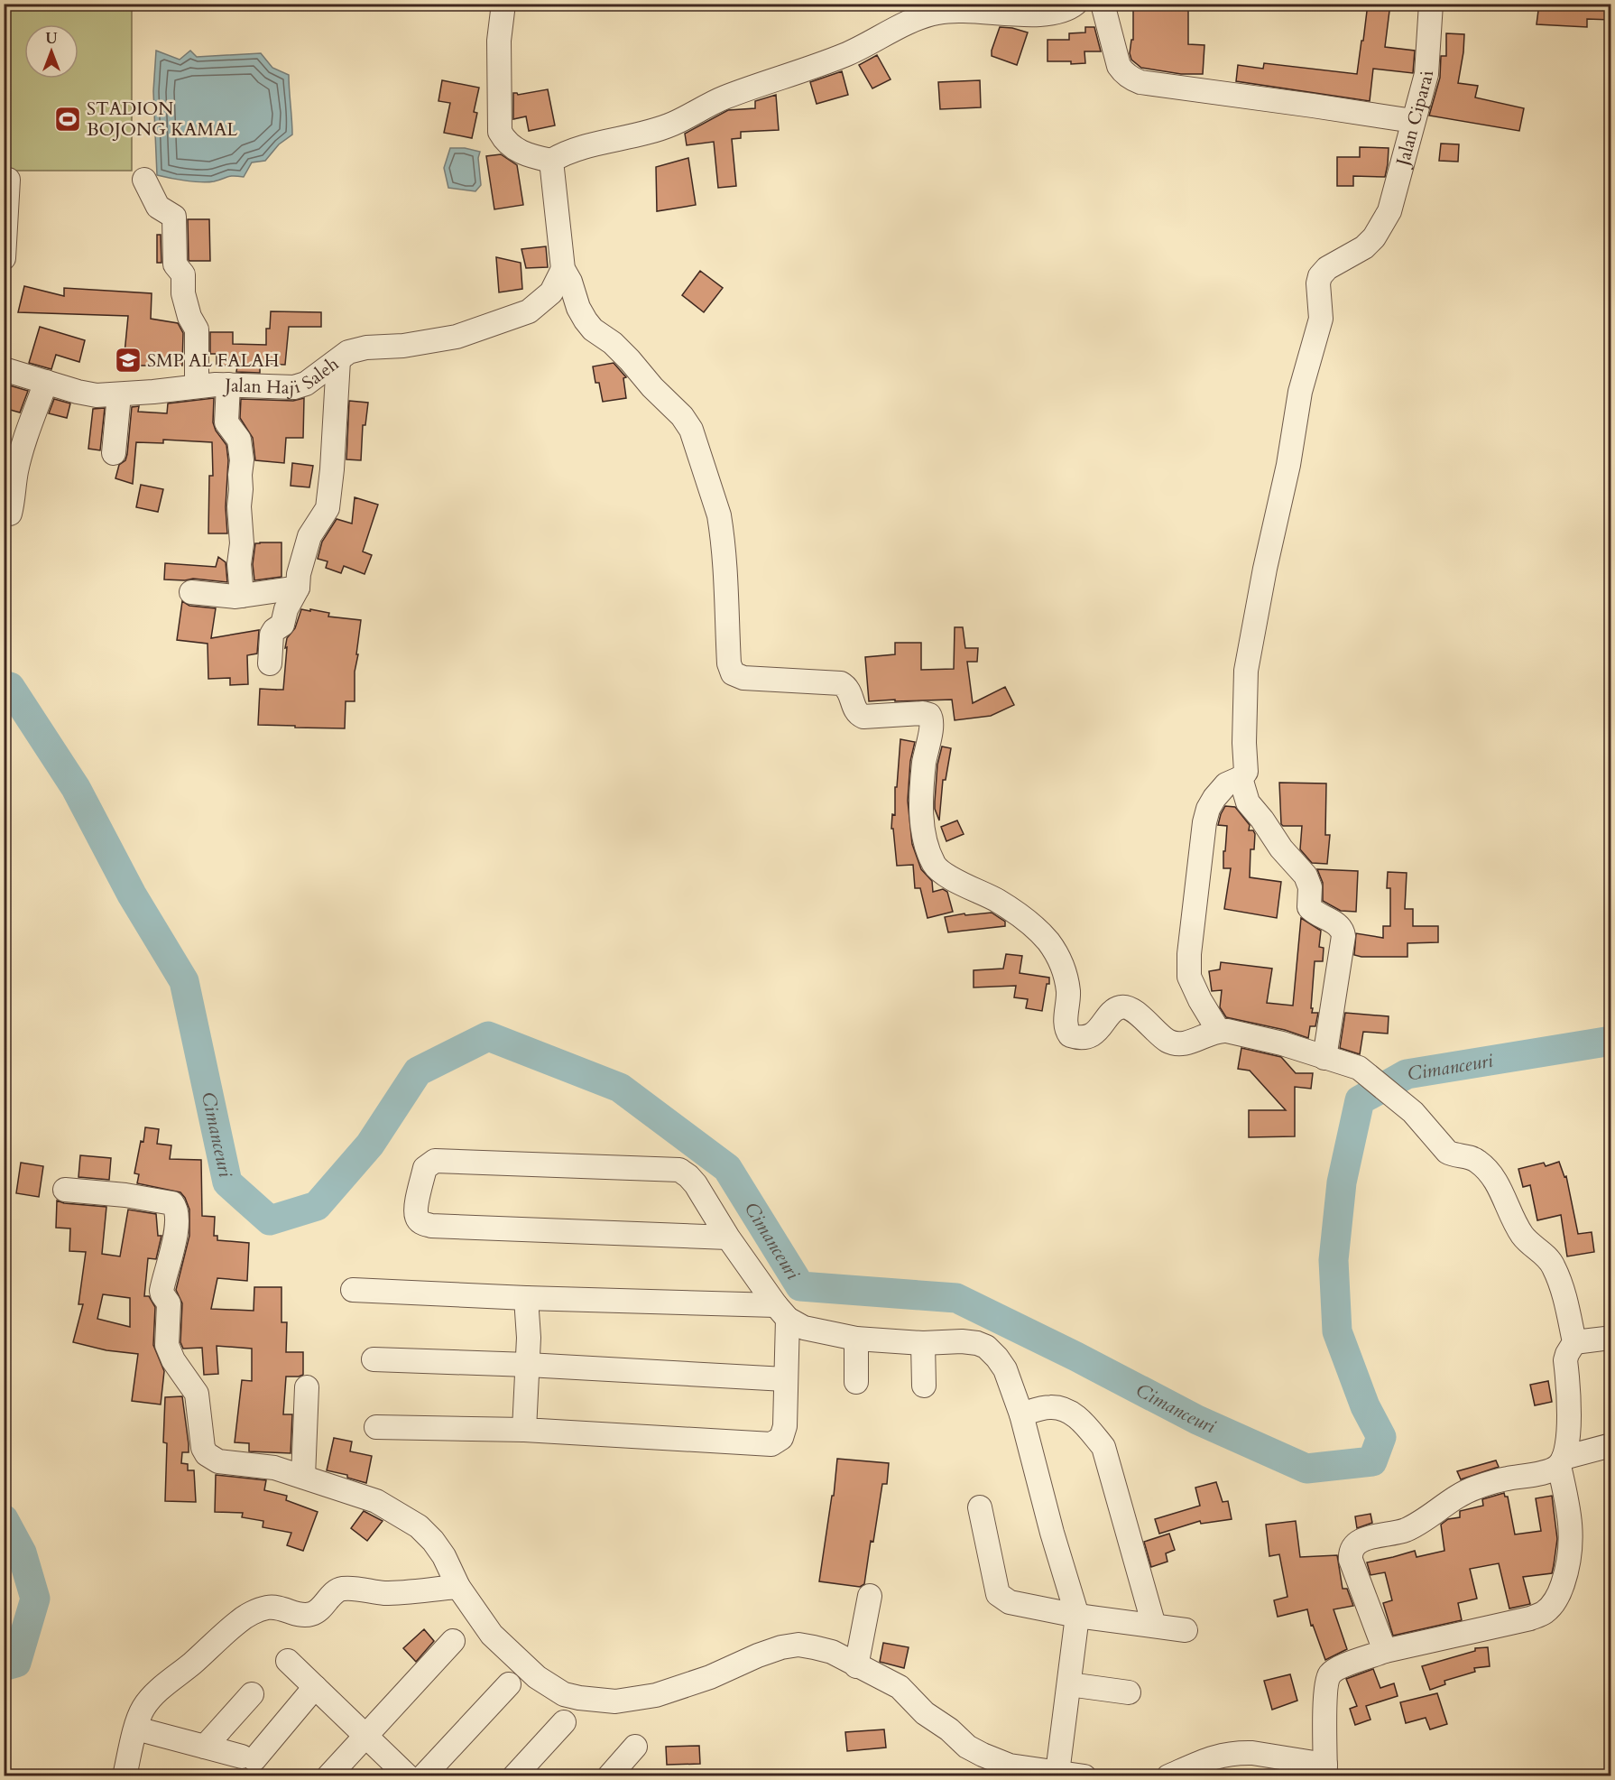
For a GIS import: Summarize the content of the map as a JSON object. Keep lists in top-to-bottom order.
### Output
{
  "streets": {
    "street": ["Jalan Ciparai", "Jalan Haji Saleh"]
  },
  "water": ["Cimanceuri"],
  "places": {
    "sports": ["STADION BOJONG KAMAL"],
    "school or university": ["SMP AL FALAH"]
  },
  "north": "top"
}
